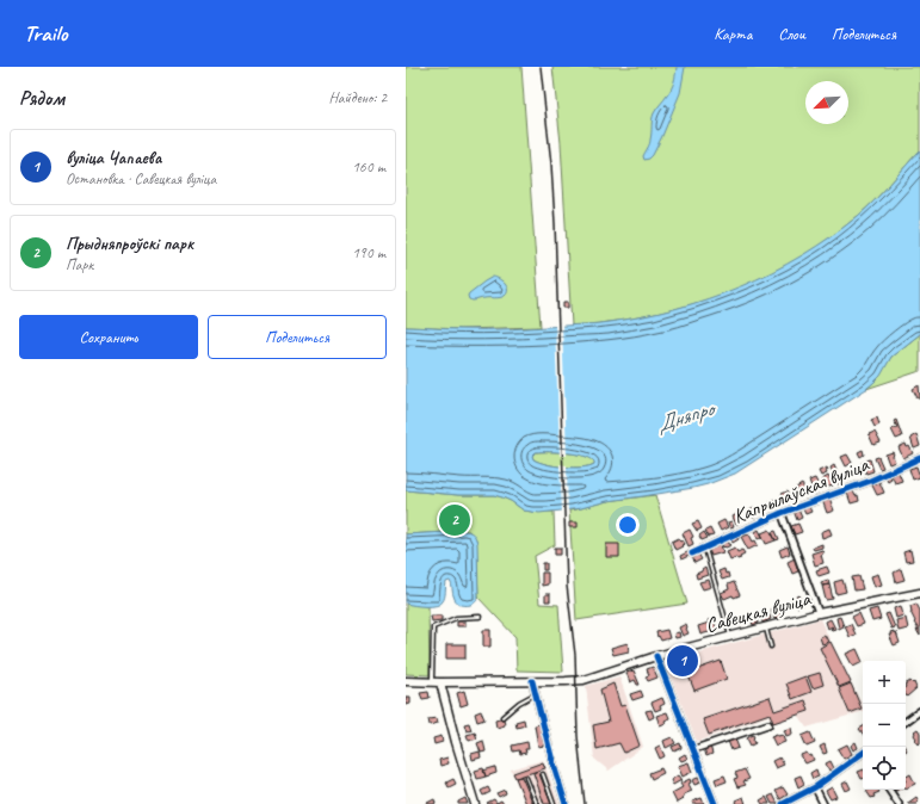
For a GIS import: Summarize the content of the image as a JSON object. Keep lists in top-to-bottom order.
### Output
{
  "streets": {
    "main road": ["Савецкая вуліца"],
    "street": ["Капрылаўская вуліца"]
  },
  "water": ["Дняпро"],
  "north": "bottom left",
  "page": {
    "header": "Trailo",
    "nav": ["Карта", "Слои", "Поделиться"],
    "heading": ["Рядом", "Найдено: 2"],
    "list": [
      {
        "mark": "1",
        "name": "вуліца Чапаева",
        "note": "Остановка · Савецкая вуліца",
        "value": "160 m"
      },
      {
        "mark": "2",
        "name": "Прыдняпроўскі парк",
        "note": "Парк",
        "value": "190 m"
      }
    ],
    "buttons": ["Сохранить", "Поделиться"],
    "pins": ["2", "1"],
    "map_buttons": ["+", "−"]
  }
}
